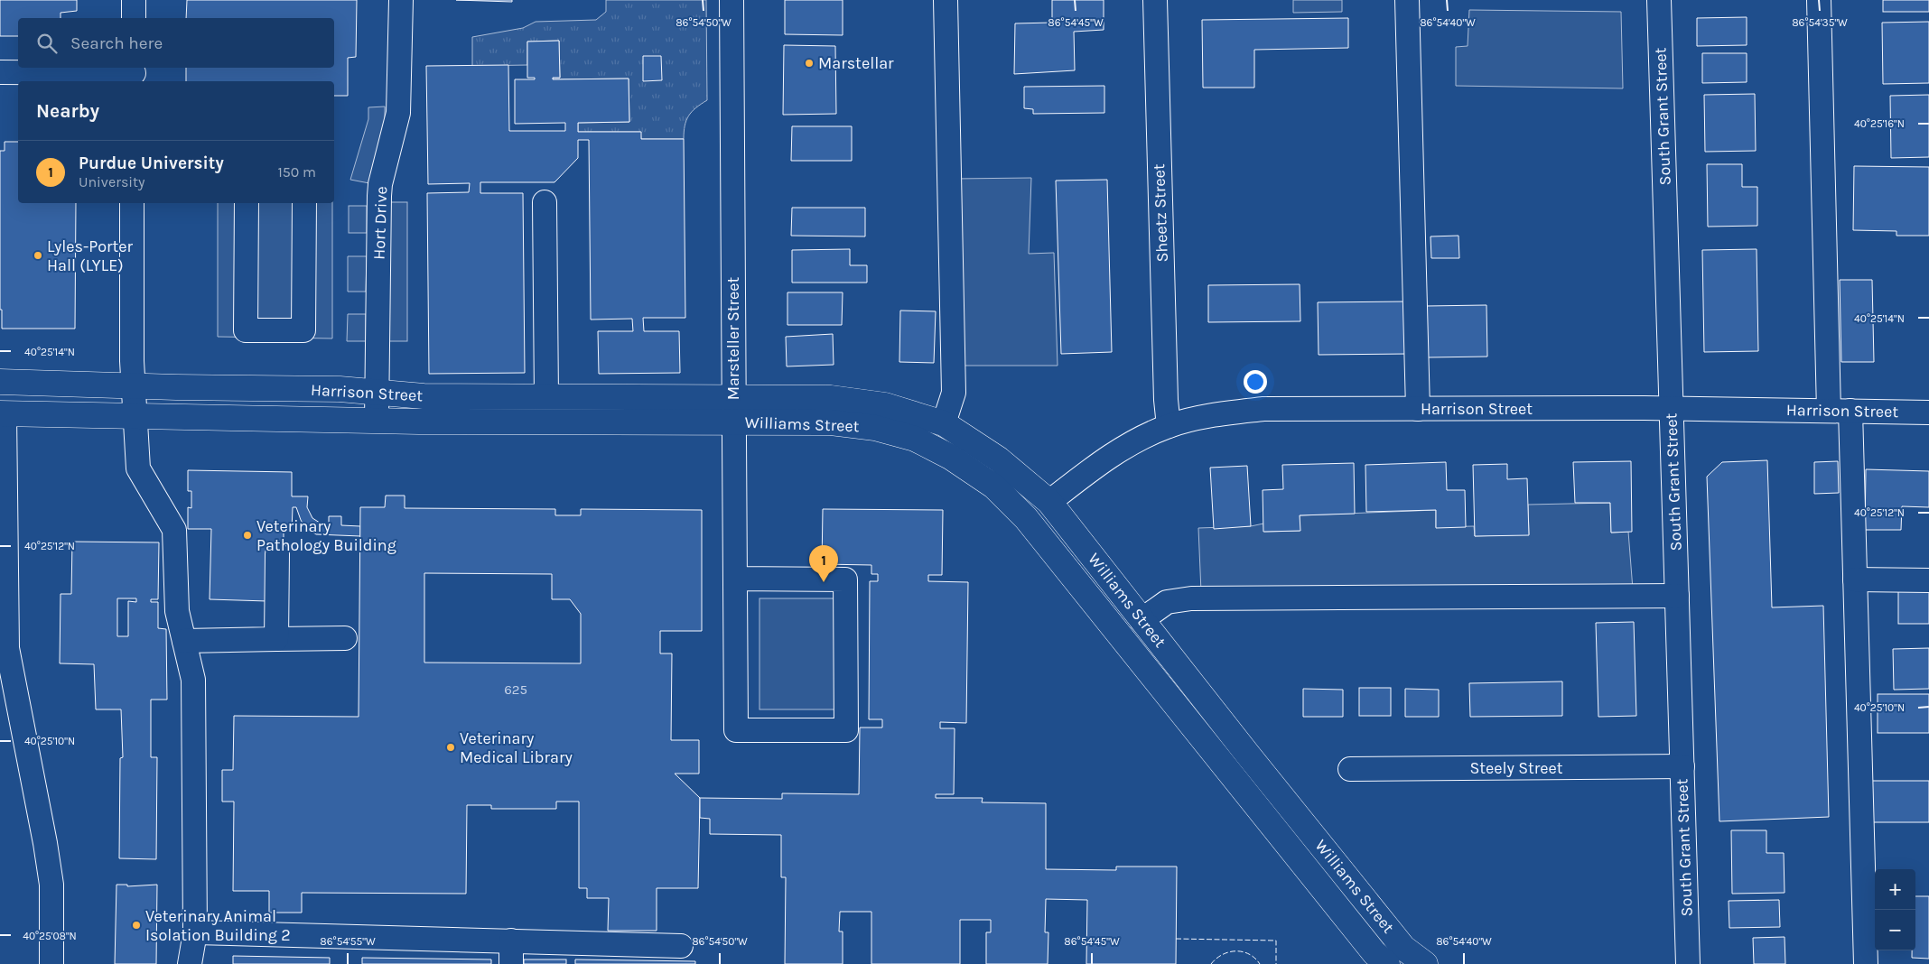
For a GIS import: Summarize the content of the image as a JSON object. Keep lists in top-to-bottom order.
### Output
{
  "streets": {
    "main road": ["Harrison Street", "Williams Street"],
    "street": [
      "South Grant Street",
      "Sheetz Street",
      "Hort Drive",
      "Marsteller Street",
      "Steely Street"
    ]
  },
  "crossings": [
    ["South Grant Street", "Harrison Street"],
    ["South Grant Street", "Steely Street"],
    ["Sheetz Street", "Harrison Street"],
    ["Hort Drive", "Harrison Street"],
    ["Marsteller Street", "Harrison Street"],
    ["Marsteller Street", "Williams Street"],
    ["Harrison Street", "Williams Street"]
  ],
  "places": [
    "Marstellar",
    "Lyles-Porter Hall (LYLE)",
    "Veterinary Pathology Building",
    "Veterinary Medical Library",
    "Veterinary Animal Isolation Building 2"
  ],
  "house_numbers": ["625"],
  "page": {
    "search": "Search here",
    "heading": "Nearby",
    "list": [
      {
        "mark": "1",
        "name": "Purdue University",
        "note": "University",
        "value": "150 m"
      }
    ],
    "pins": "1",
    "map_buttons": ["+", "−"]
  },
  "coordinates": [
    "86°54'50\"W",
    "86°54'45\"W",
    "86°54'40\"W",
    "86°54'35\"W",
    "40°25'16\"N",
    "40°25'14\"N",
    "40°25'12\"N",
    "40°25'10\"N",
    "40°25'08\"N",
    "86°54'55\"W"
  ]
}
